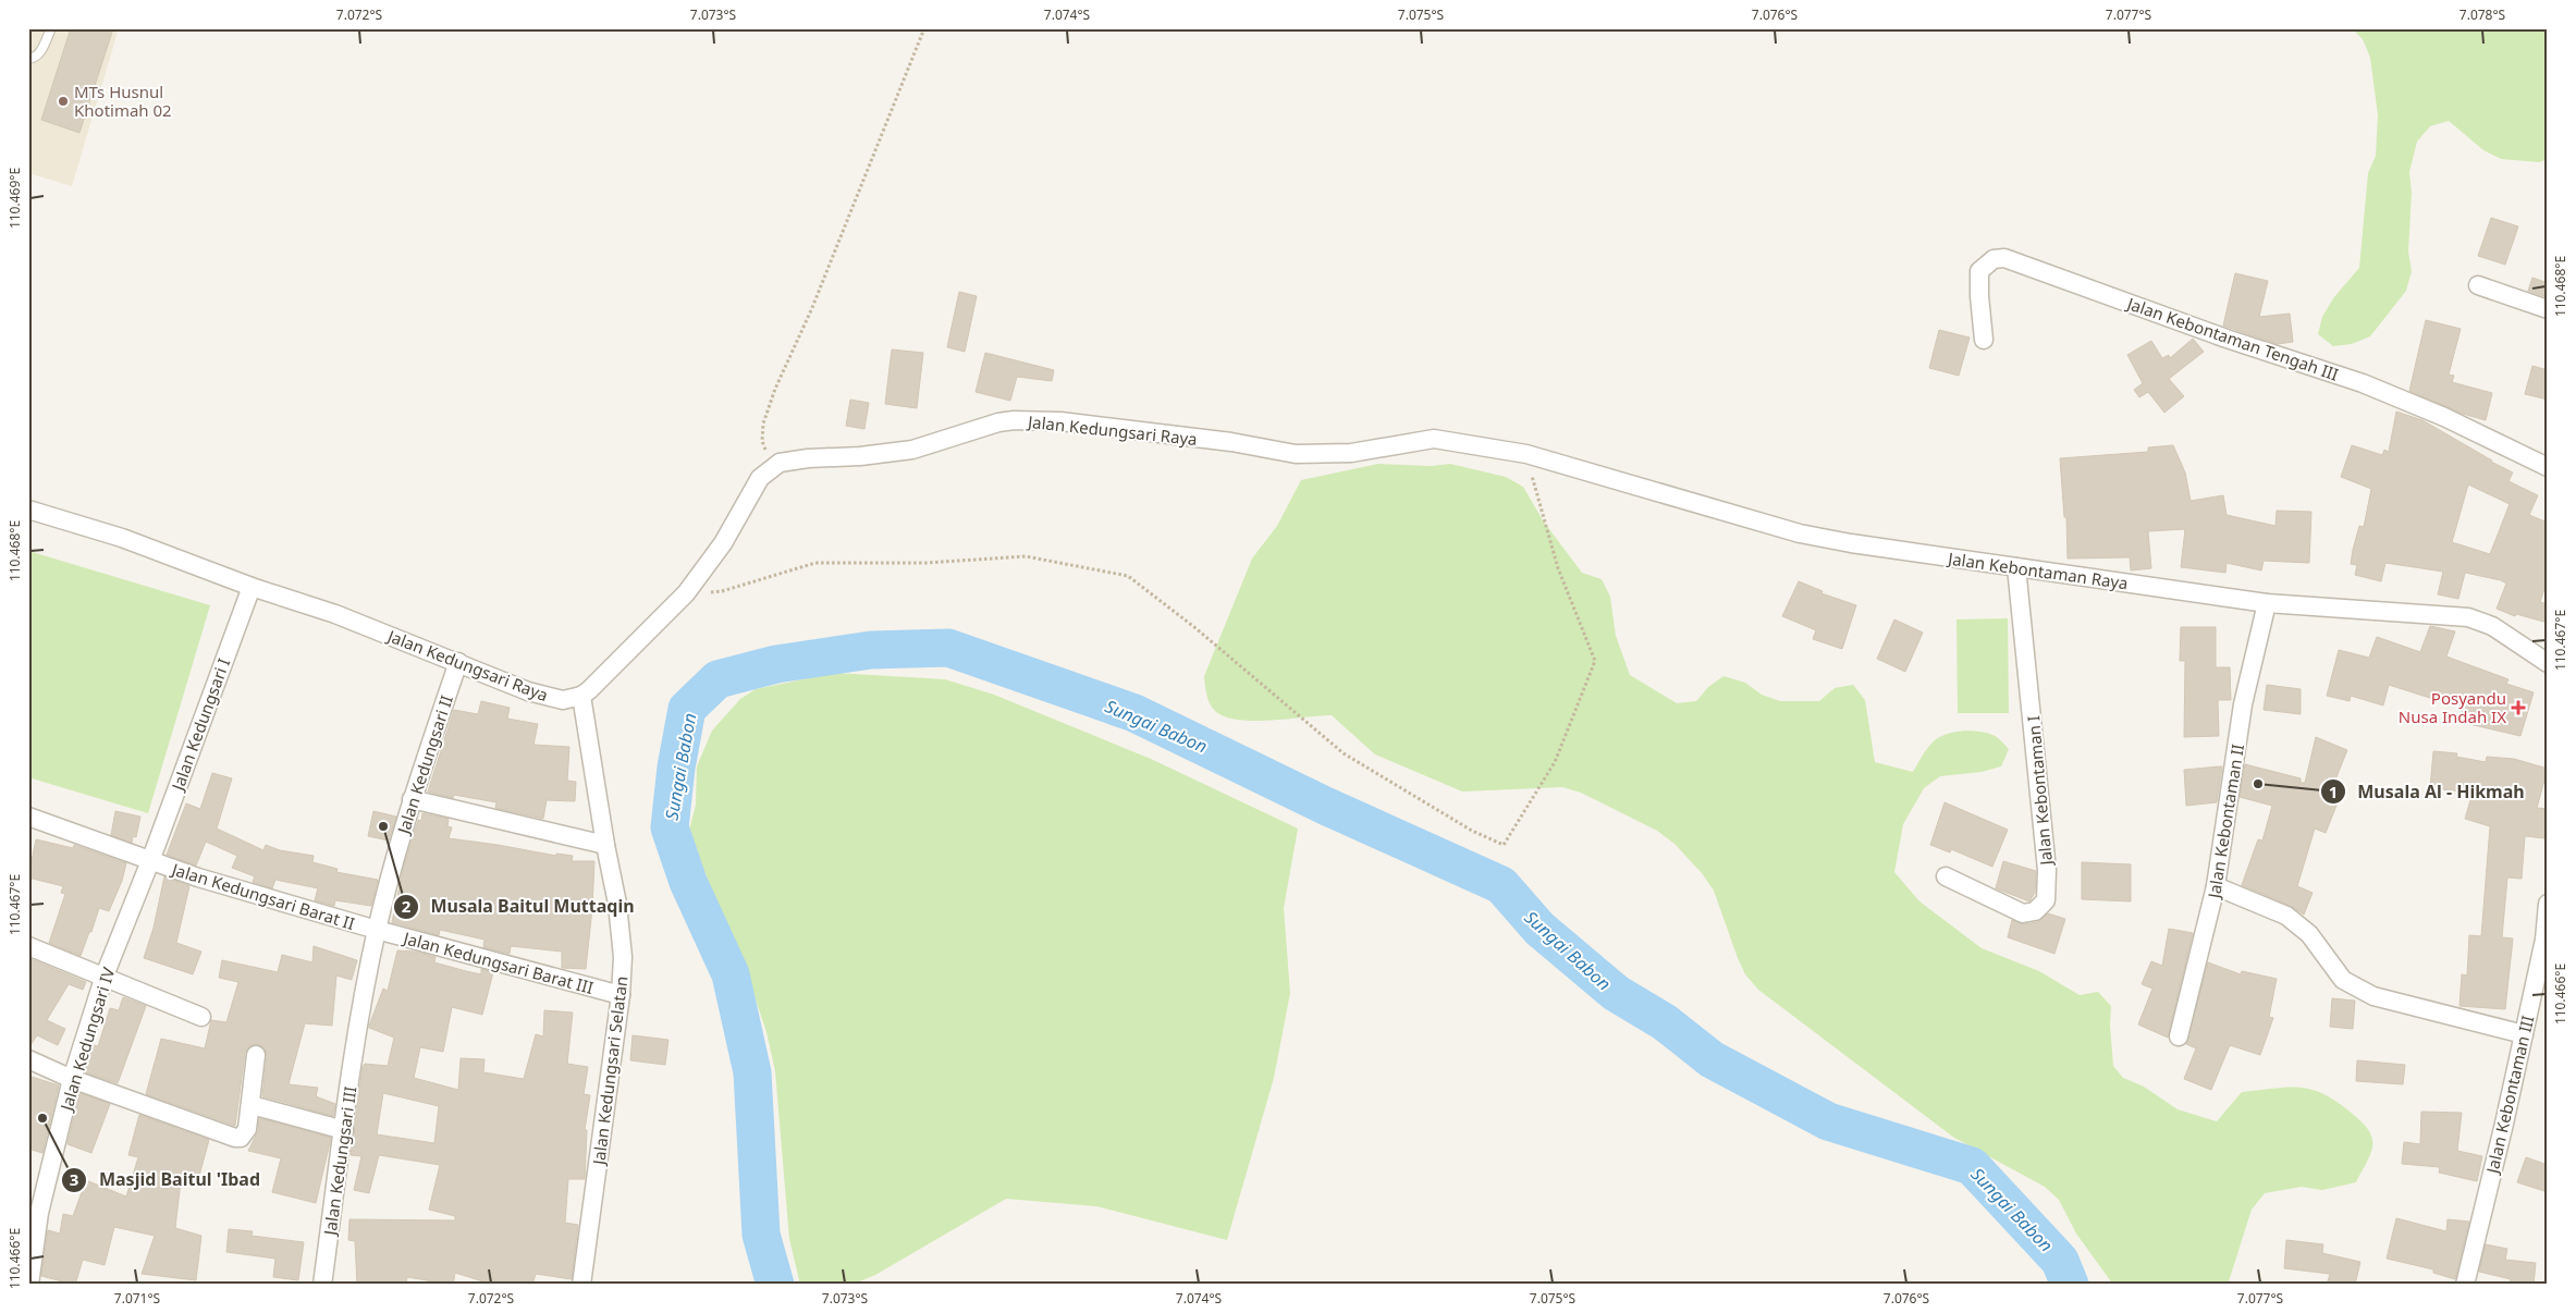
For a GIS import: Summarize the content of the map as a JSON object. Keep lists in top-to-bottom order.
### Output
{
  "streets": {
    "street": [
      "Jalan Kebontaman Tengah III",
      "Jalan Kedungsari Raya",
      "Jalan Kebontaman Raya",
      "Jalan Kedungsari I",
      "Jalan Kedungsari II",
      "Jalan Kebontaman I",
      "Jalan Kebontaman II",
      "Jalan Kedungsari Barat II",
      "Jalan Kedungsari Barat III",
      "Jalan Kedungsari IV",
      "Jalan Kedungsari Selatan",
      "Jalan Kebontaman III",
      "Jalan Kedungsari III"
    ]
  },
  "crossings": [
    ["Jalan Kedungsari Raya", "Jalan Kebontaman Raya"],
    ["Jalan Kedungsari Raya", "Jalan Kedungsari I"],
    ["Jalan Kedungsari Raya", "Jalan Kedungsari II"],
    ["Jalan Kedungsari Raya", "Jalan Kedungsari Selatan"],
    ["Jalan Kebontaman Raya", "Jalan Kebontaman I"],
    ["Jalan Kebontaman Raya", "Jalan Kebontaman II"],
    ["Jalan Kedungsari I", "Jalan Kedungsari Barat II"],
    ["Jalan Kedungsari I", "Jalan Kedungsari IV"],
    ["Jalan Kedungsari II", "Jalan Kedungsari Barat II"],
    ["Jalan Kedungsari II", "Jalan Kedungsari Barat III"],
    ["Jalan Kedungsari II", "Jalan Kedungsari III"],
    ["Jalan Kedungsari Barat II", "Jalan Kedungsari Barat III"],
    ["Jalan Kedungsari Barat II", "Jalan Kedungsari IV"],
    ["Jalan Kedungsari Barat III", "Jalan Kedungsari Selatan"]
  ],
  "water": ["Sungai Babon"],
  "places": {
    "other": [
      "MTs Husnul Khotimah 02",
      "Musala Al - Hikmah",
      "Musala Baitul Muttaqin",
      "Masjid Baitul 'Ibad"
    ],
    "health": ["Posyandu Nusa Indah IX"]
  },
  "coordinates": [
    "7.072°S",
    "7.073°S",
    "7.074°S",
    "7.075°S",
    "7.076°S",
    "7.077°S",
    "7.078°S",
    "110.469°E",
    "110.468°E",
    "110.467°E",
    "110.466°E",
    "7.071°S"
  ]
}
